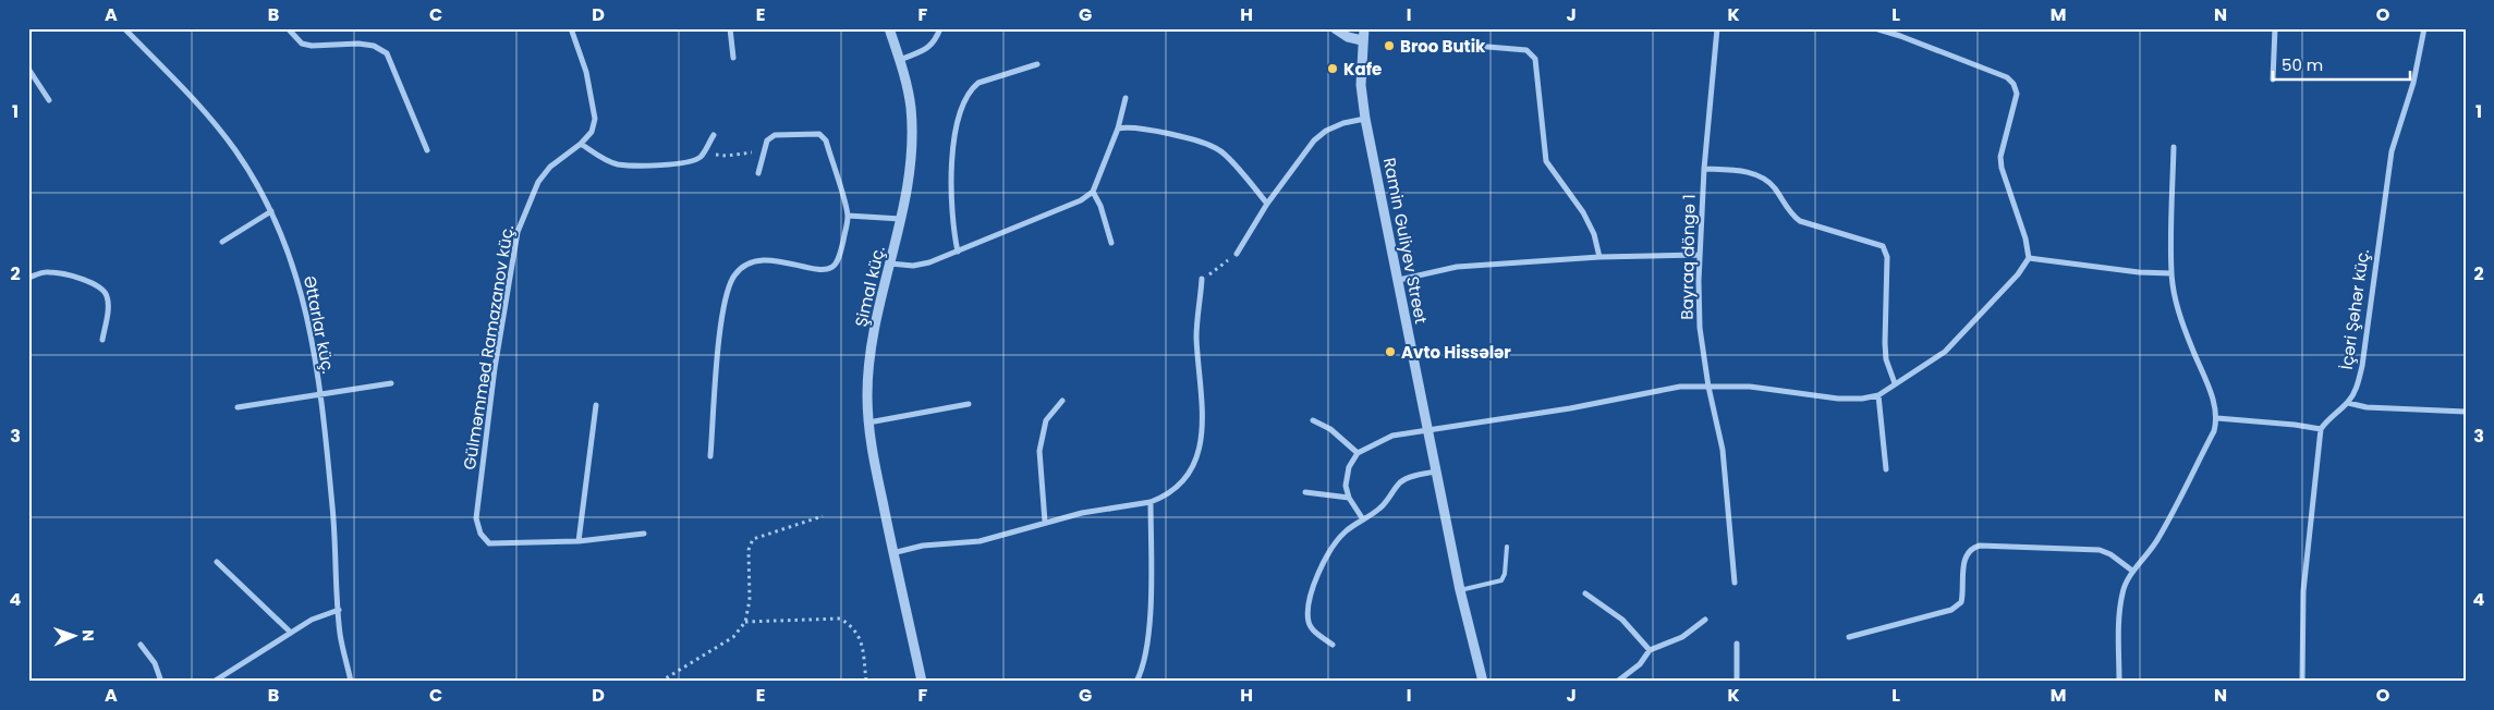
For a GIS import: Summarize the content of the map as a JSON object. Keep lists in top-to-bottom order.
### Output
{
  "streets": {
    "street": [
      "Ramin Guliyev Street",
      "Bayraq döngə 1",
      "Şimal küç.",
      "İçəri Şəhər küç.",
      "Əttarlar küç.",
      "Gülməmməd Ramazanov küç."
    ]
  },
  "places": ["Broo Butik", "Kafe", "Avto Hissələr"],
  "scale_bar": "50 m",
  "north": "right",
  "grid": {
    "columns": [
      "A",
      "B",
      "C",
      "D",
      "E",
      "F",
      "G",
      "H",
      "I",
      "J",
      "K",
      "L",
      "M",
      "N",
      "O"
    ],
    "rows": [
      "1",
      "2",
      "3",
      "4"
    ]
  }
}
